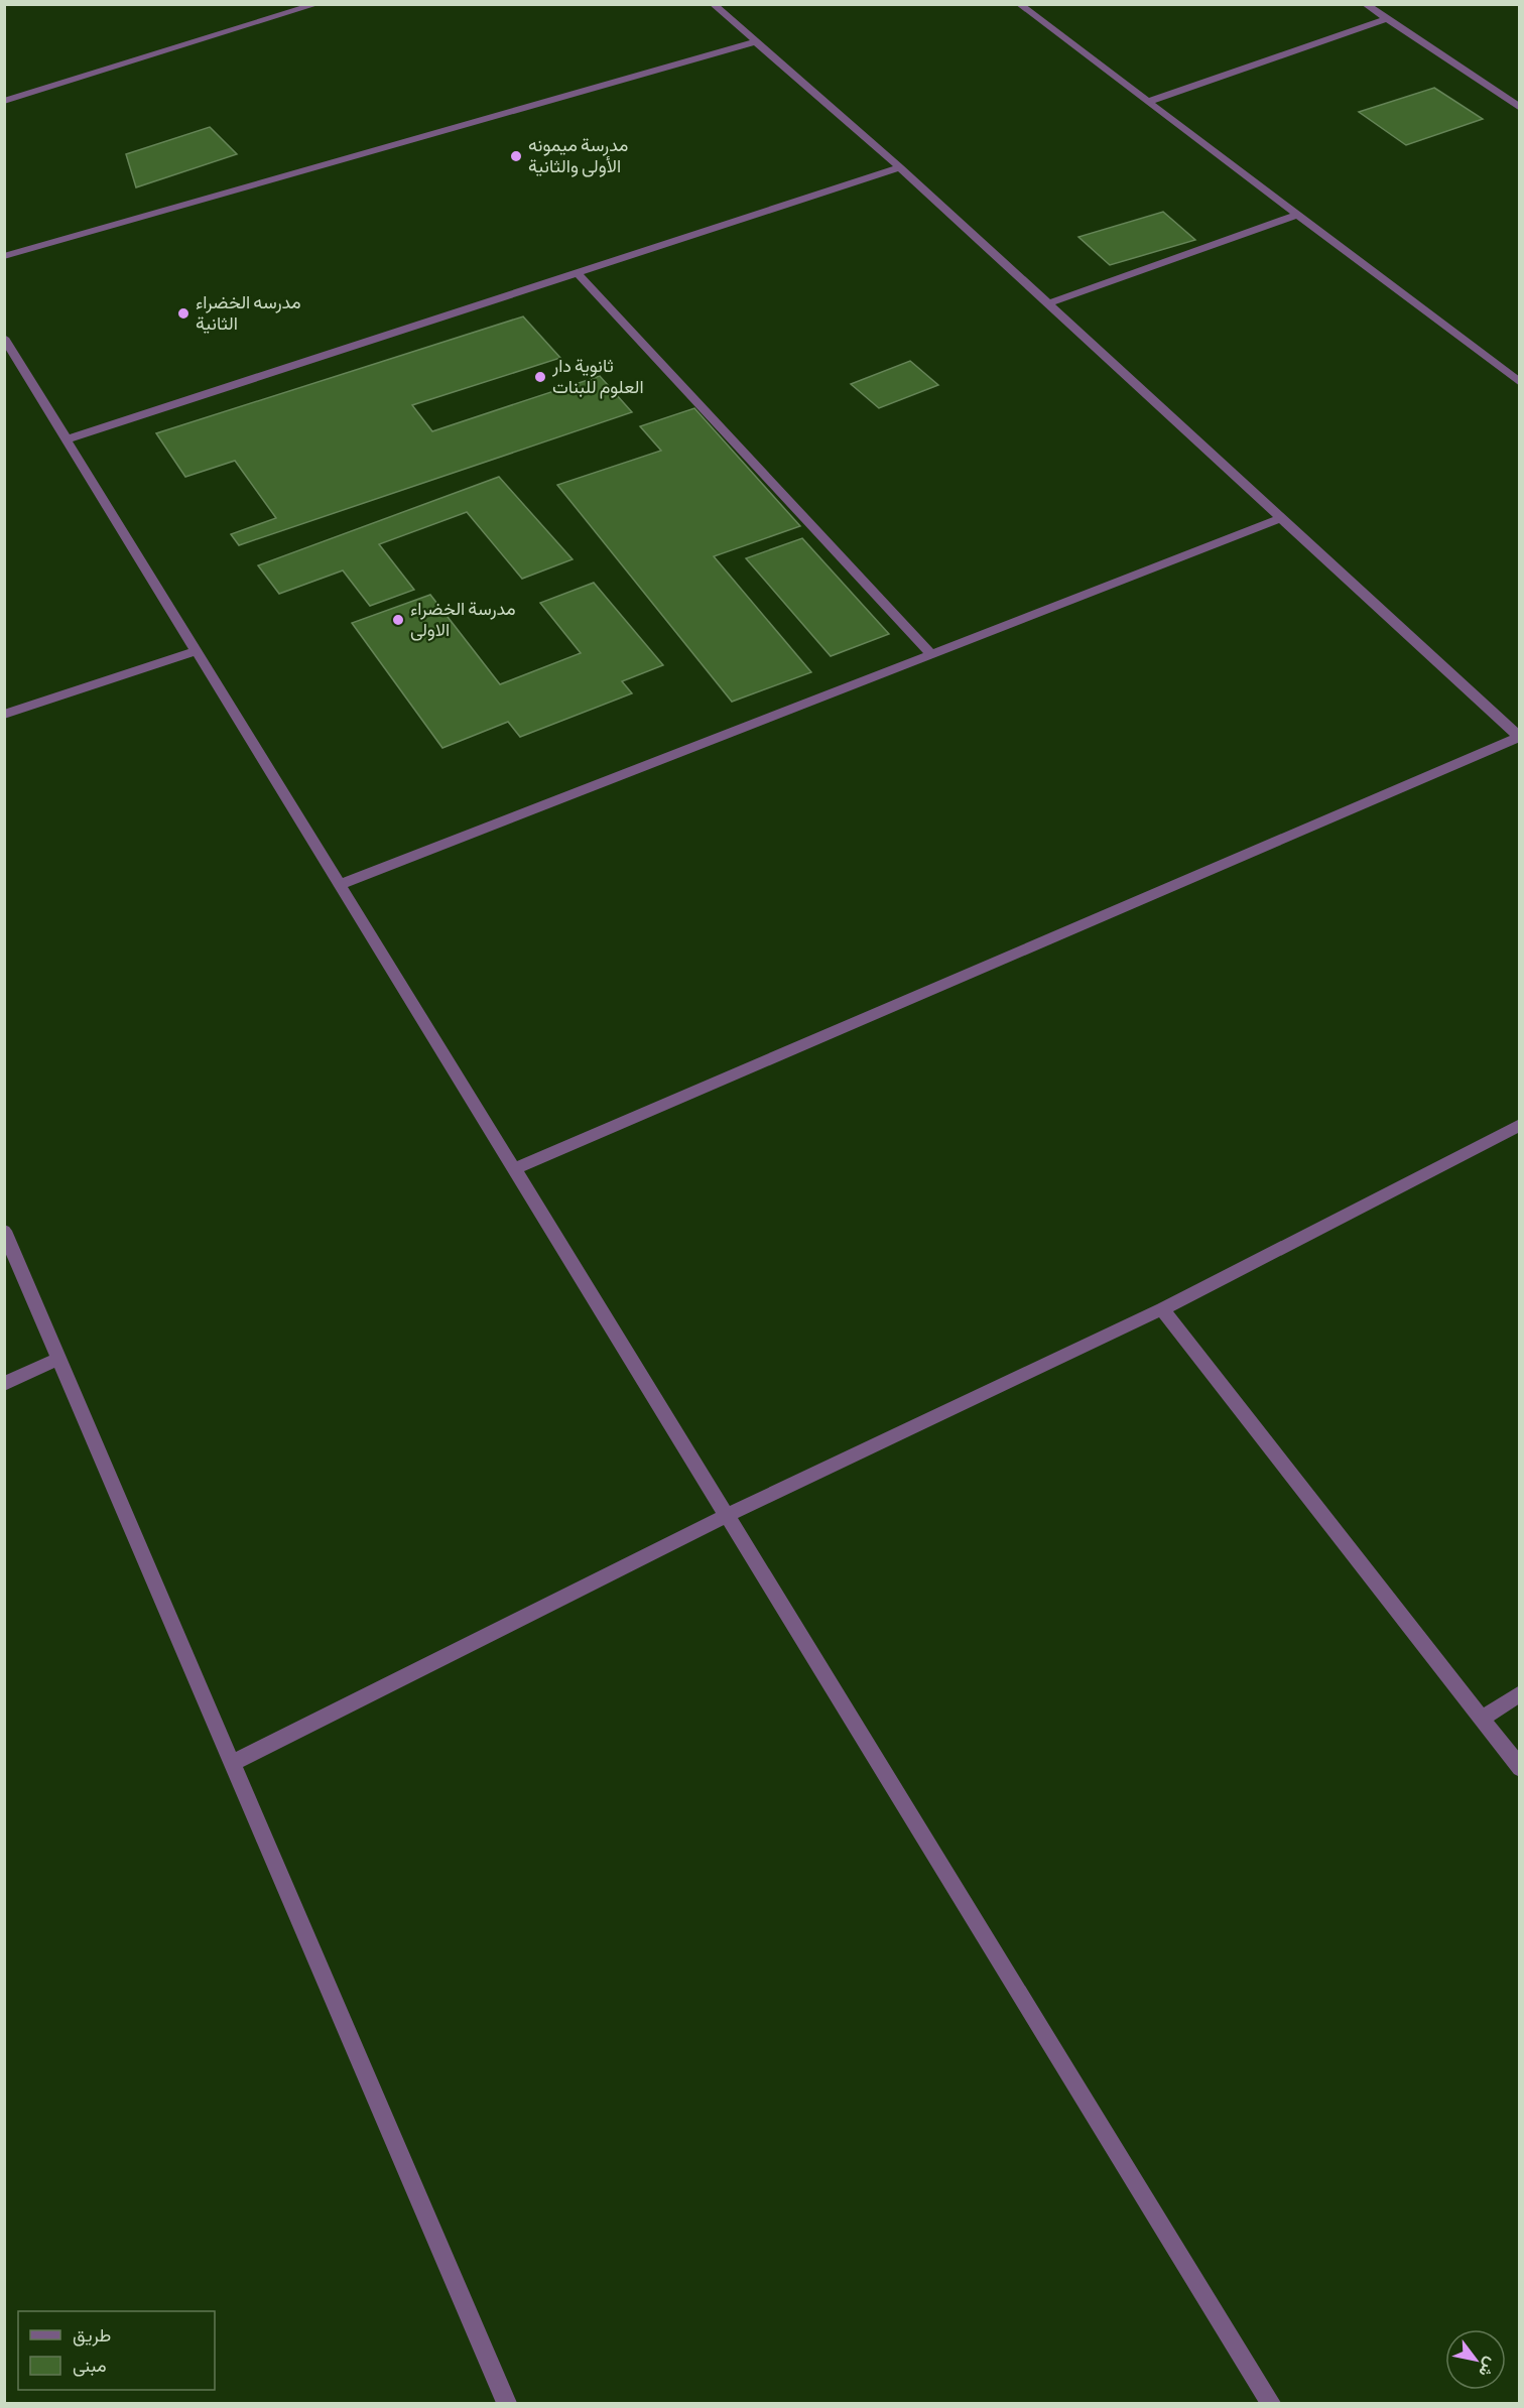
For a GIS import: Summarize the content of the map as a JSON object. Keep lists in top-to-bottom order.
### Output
{
  "places": [
    "مدرسة ميمونه الأولى والثانية",
    "مدرسه الخضراء الثانية",
    "ثانوية دار العلوم للبنات",
    "مدرسة الخضراء الاولى"
  ],
  "legend": ["طريق", "مبنى"],
  "north": "bottom right"
}
